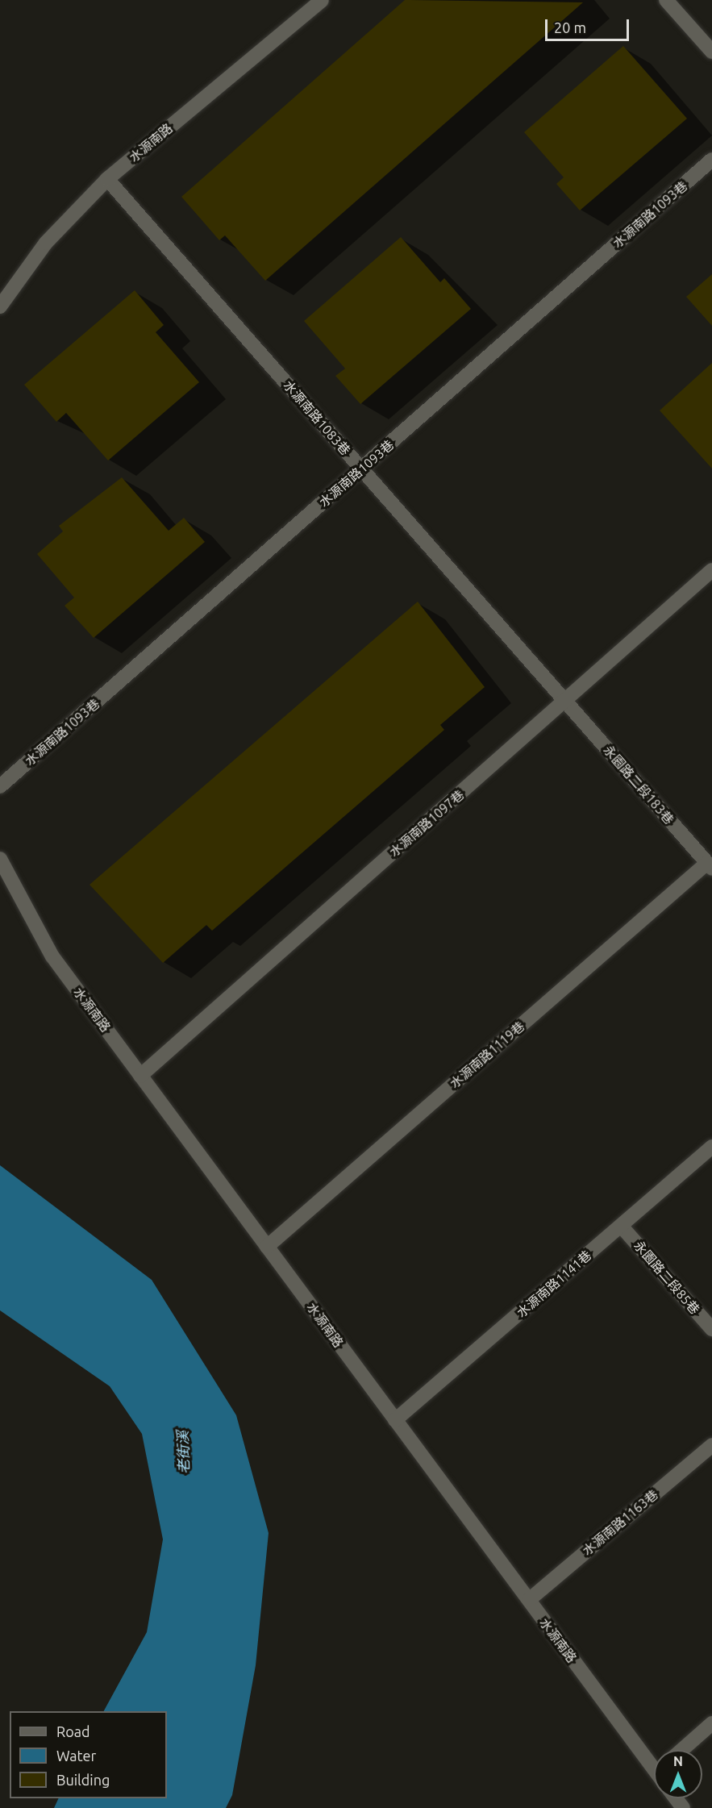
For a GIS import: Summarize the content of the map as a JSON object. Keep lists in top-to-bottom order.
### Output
{
  "streets": {
    "street": [
      "水源南路",
      "水源南路1093巷",
      "水源南路1083巷",
      "永園路二段183巷",
      "水源南路1097巷",
      "水源南路1119巷",
      "永園路二段85巷",
      "水源南路1141巷",
      "水源南路1163巷"
    ]
  },
  "crossings": [
    ["水源南路", "水源南路1083巷"],
    ["水源南路", "水源南路1097巷"],
    ["水源南路", "水源南路1119巷"],
    ["水源南路", "水源南路1141巷"],
    ["水源南路", "水源南路1163巷"],
    ["水源南路1093巷", "水源南路1083巷"],
    ["水源南路1083巷", "永園路二段183巷"],
    ["水源南路1083巷", "水源南路1097巷"],
    ["永園路二段183巷", "水源南路1097巷"],
    ["永園路二段183巷", "水源南路1119巷"],
    ["永園路二段85巷", "水源南路1141巷"]
  ],
  "water": ["老街溪"],
  "legend": ["Road", "Water", "Building"],
  "scale_bar": "20 m",
  "north": "top"
}
